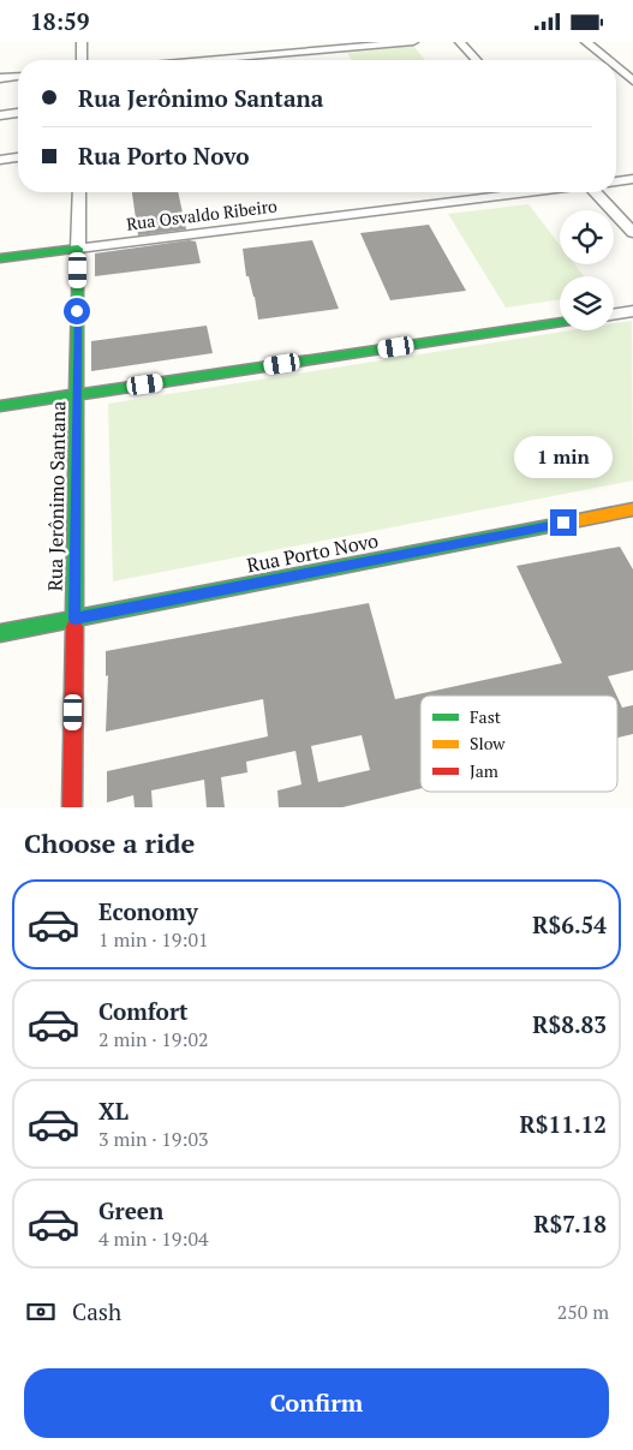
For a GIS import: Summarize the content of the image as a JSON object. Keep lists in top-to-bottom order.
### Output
{
  "streets": {
    "street": ["Rua Osvaldo Ribeiro", "Rua Jerônimo Santana", "Rua Porto Novo"]
  },
  "crossings": [
    ["Rua Osvaldo Ribeiro", "Rua Jerônimo Santana"],
    ["Rua Jerônimo Santana", "Rua Porto Novo"]
  ],
  "legend": ["Fast", "Slow", "Jam"],
  "page": {
    "status": "18:59",
    "banner": ["Rua Jerônimo Santana", "Rua Porto Novo"],
    "bubble": "1 min",
    "heading": "Choose a ride",
    "list": [
      {
        "name": "Economy",
        "note": "1 min · 19:01",
        "value": "R$6.54"
      },
      {
        "name": "Comfort",
        "note": "2 min · 19:02",
        "value": "R$8.83"
      },
      {
        "name": "XL",
        "note": "3 min · 19:03",
        "value": "R$11.12"
      },
      {
        "name": "Green",
        "note": "4 min · 19:04",
        "value": "R$7.18"
      }
    ],
    "pay": ["Cash", "250 m"],
    "buttons": "Confirm"
  }
}
